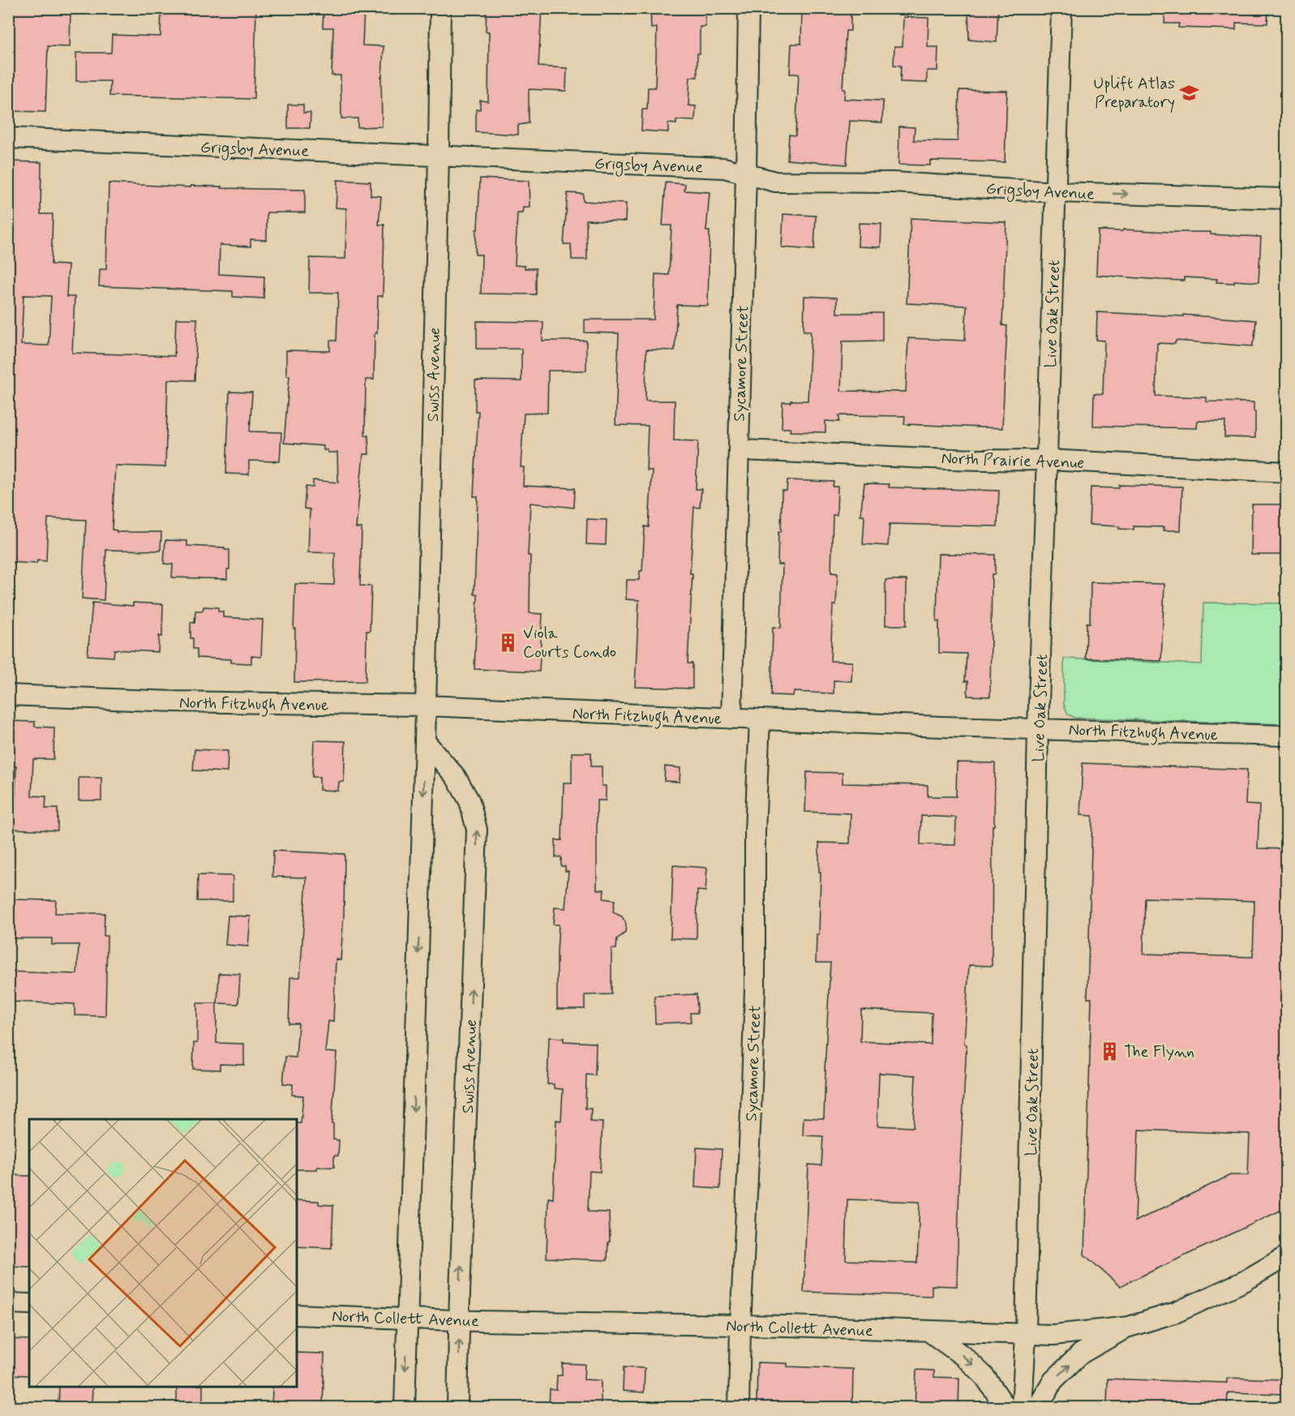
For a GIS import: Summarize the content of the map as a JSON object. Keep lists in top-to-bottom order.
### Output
{
  "streets": {
    "street": [
      "Grigsby Avenue",
      "Live Oak Street",
      "Sycamore Street",
      "Swiss Avenue",
      "North Prairie Avenue",
      "North Fitzhugh Avenue",
      "North Collett Avenue"
    ]
  },
  "crossings": [
    ["Grigsby Avenue", "Live Oak Street"],
    ["Grigsby Avenue", "Sycamore Street"],
    ["Grigsby Avenue", "Swiss Avenue"],
    ["Live Oak Street", "North Prairie Avenue"],
    ["Live Oak Street", "North Fitzhugh Avenue"],
    ["Live Oak Street", "North Collett Avenue"],
    ["Sycamore Street", "North Prairie Avenue"],
    ["Sycamore Street", "North Fitzhugh Avenue"],
    ["Sycamore Street", "North Collett Avenue"],
    ["Swiss Avenue", "North Fitzhugh Avenue"],
    ["Swiss Avenue", "North Collett Avenue"]
  ],
  "places": {
    "school or university": ["Uplift Atlas Preparatory"],
    "building": ["Viola Courts Condo", "The Flynn"]
  }
}
